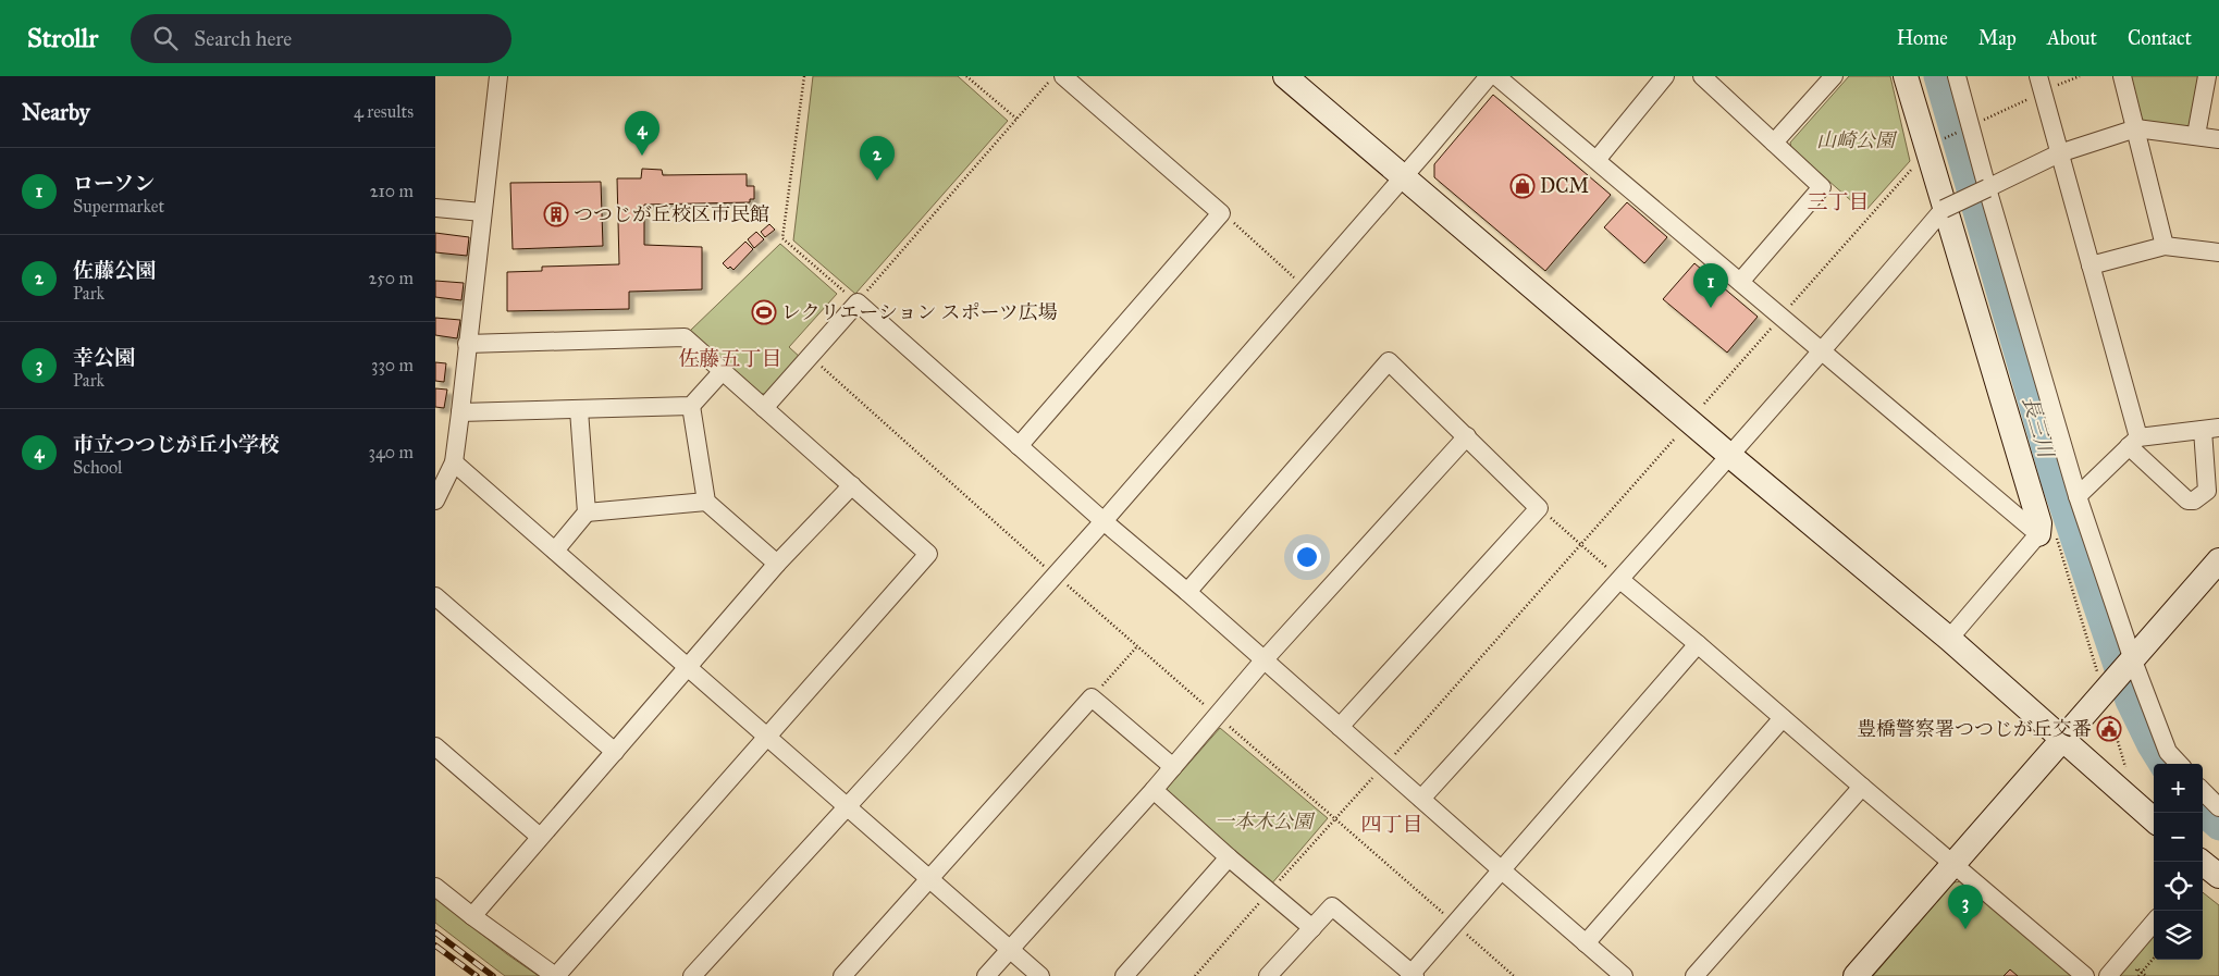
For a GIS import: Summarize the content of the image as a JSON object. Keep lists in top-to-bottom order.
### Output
{
  "districts": ["三丁目", "佐藤五丁目", "四丁目"],
  "water": ["長三川"],
  "parks": ["山崎公園", "一本木公園"],
  "places": {
    "shop": ["DCM"],
    "building": ["つつじが丘校区市民館"],
    "sports": ["レクリエーション スポーツ広場"],
    "public building": ["豊橋警察署つつじが丘交番"]
  },
  "page": {
    "header": "Strollr",
    "search": "Search here",
    "nav": [
      "Home",
      "Map",
      "About",
      "Contact"
    ],
    "heading": ["Nearby", "4 results"],
    "pins": [
      "4",
      "2",
      "1",
      "3"
    ],
    "list": [
      {
        "mark": "1",
        "name": "ローソン",
        "note": "Supermarket",
        "value": "210 m"
      },
      {
        "mark": "2",
        "name": "佐藤公園",
        "note": "Park",
        "value": "250 m"
      },
      {
        "mark": "3",
        "name": "幸公園",
        "note": "Park",
        "value": "330 m"
      },
      {
        "mark": "4",
        "name": "市立つつじが丘小学校",
        "note": "School",
        "value": "340 m"
      }
    ],
    "map_buttons": ["+", "−"]
  }
}
